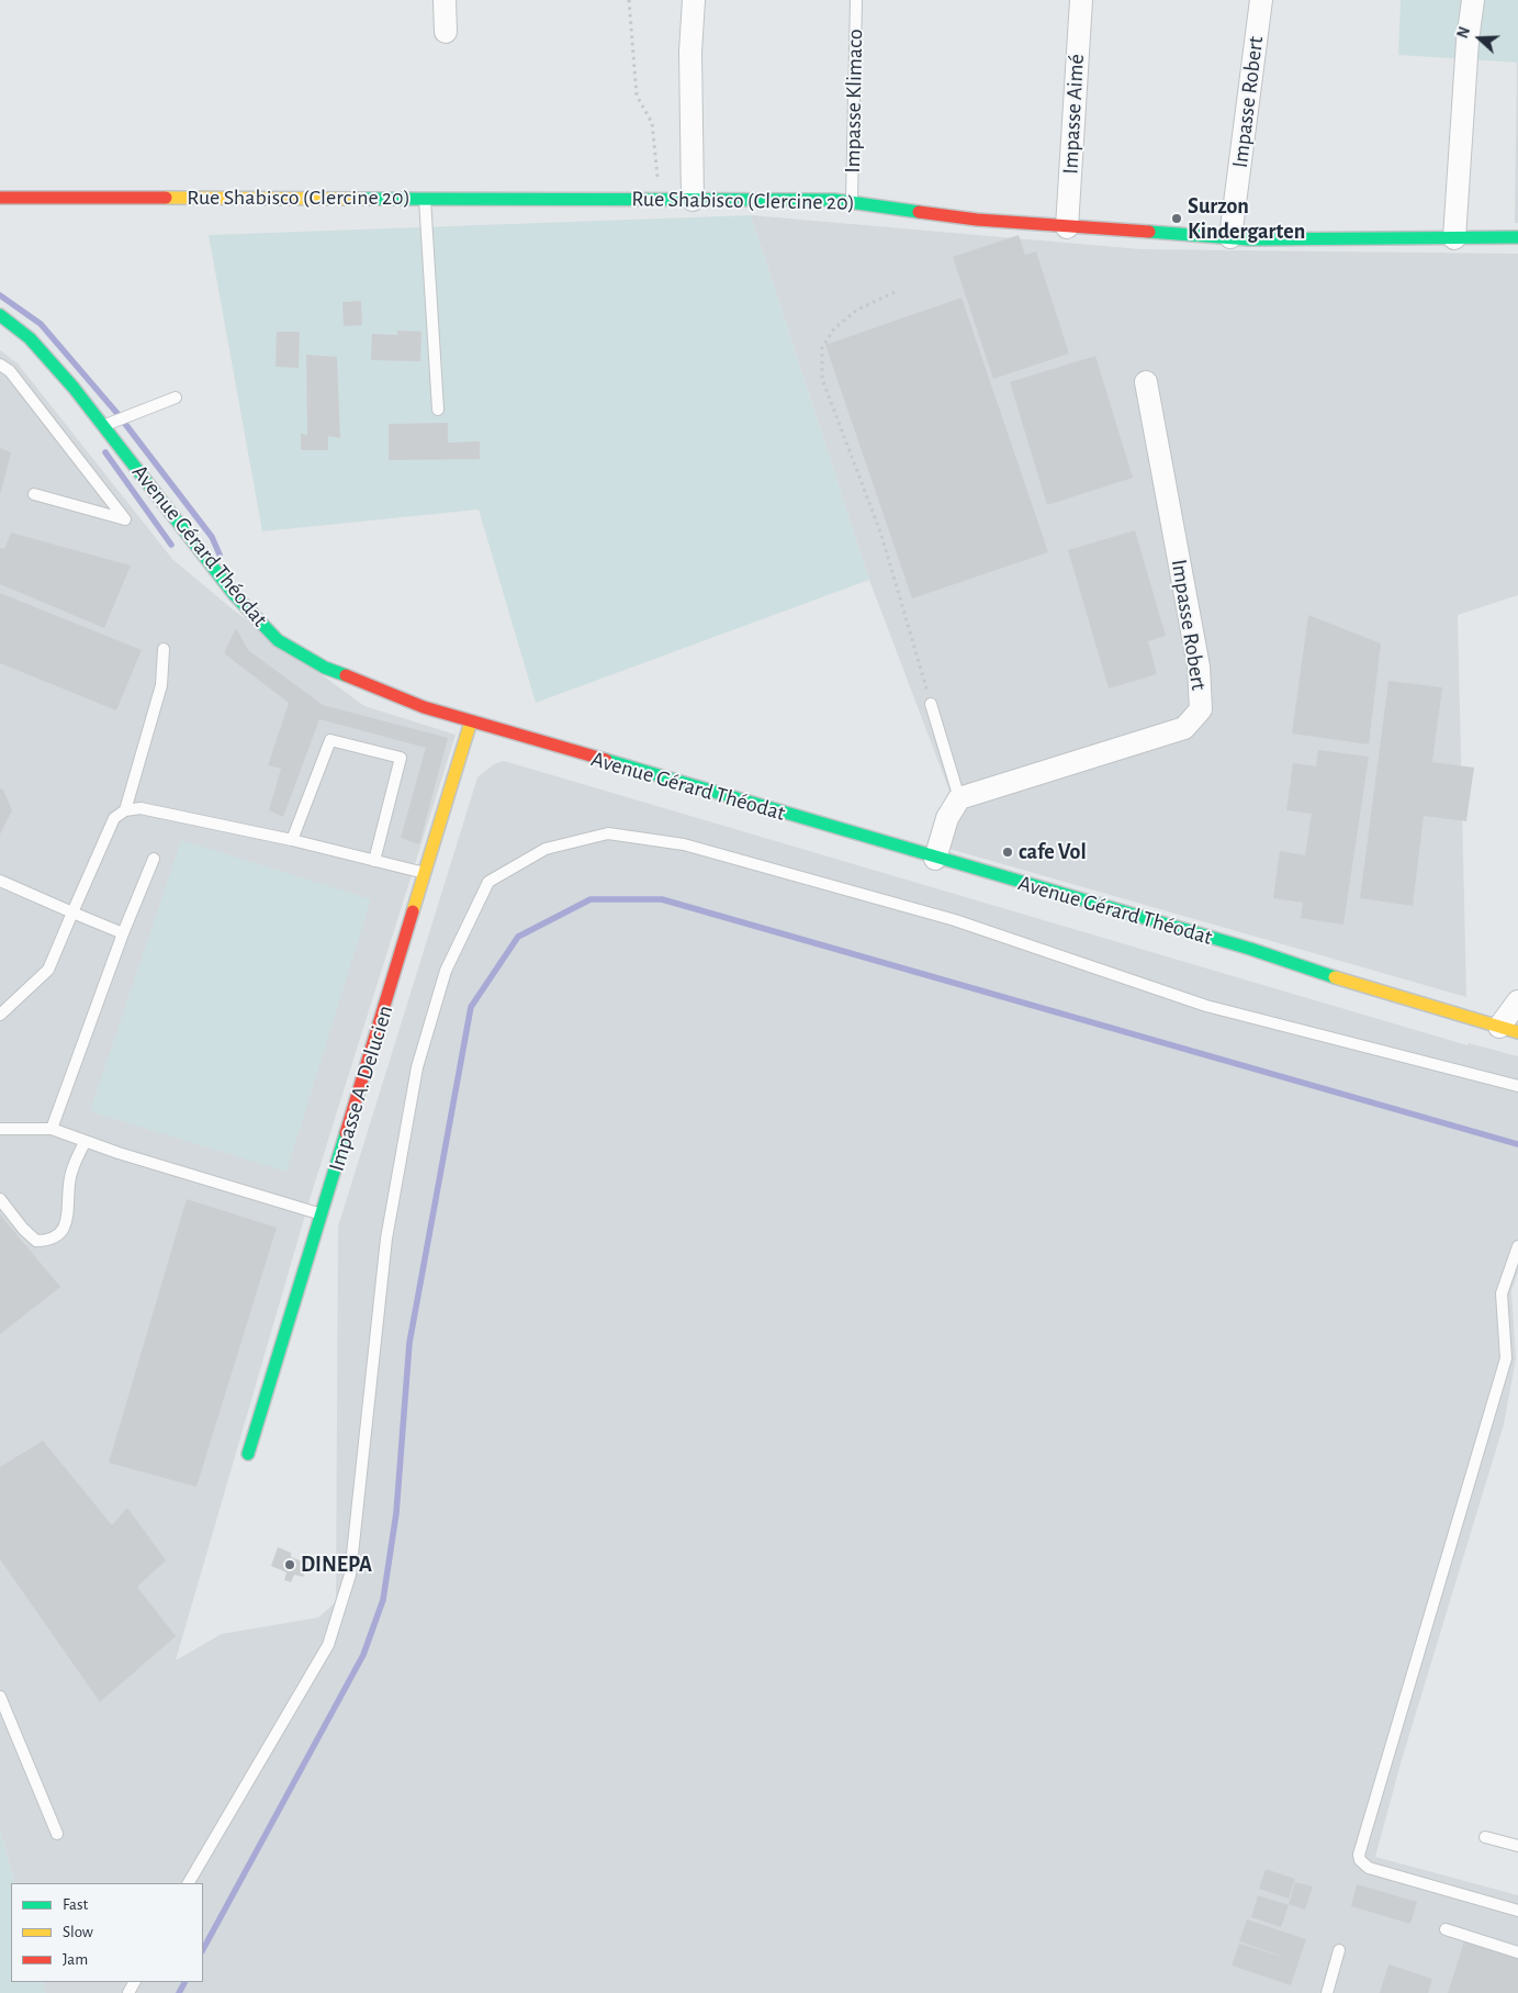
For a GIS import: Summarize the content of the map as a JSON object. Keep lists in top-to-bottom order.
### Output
{
  "streets": {
    "street": [
      "Impasse Robert",
      "Impasse Aimé",
      "Rue Shabisco (Clercine 20)",
      "Avenue Gérard Théodat",
      "Impasse A. Delucien"
    ],
    "lane": ["Impasse Klimaco"]
  },
  "crossings": [
    ["Impasse Klimaco", "Rue Shabisco (Clercine 20)"],
    ["Impasse Robert", "Rue Shabisco (Clercine 20)"],
    ["Impasse Aimé", "Rue Shabisco (Clercine 20)"],
    ["Avenue Gérard Théodat", "Impasse A. Delucien"]
  ],
  "places": ["Surzon Kindergarten", "cafe Vol", "DINEPA"],
  "legend": ["Fast", "Slow", "Jam"],
  "north": "left"
}
